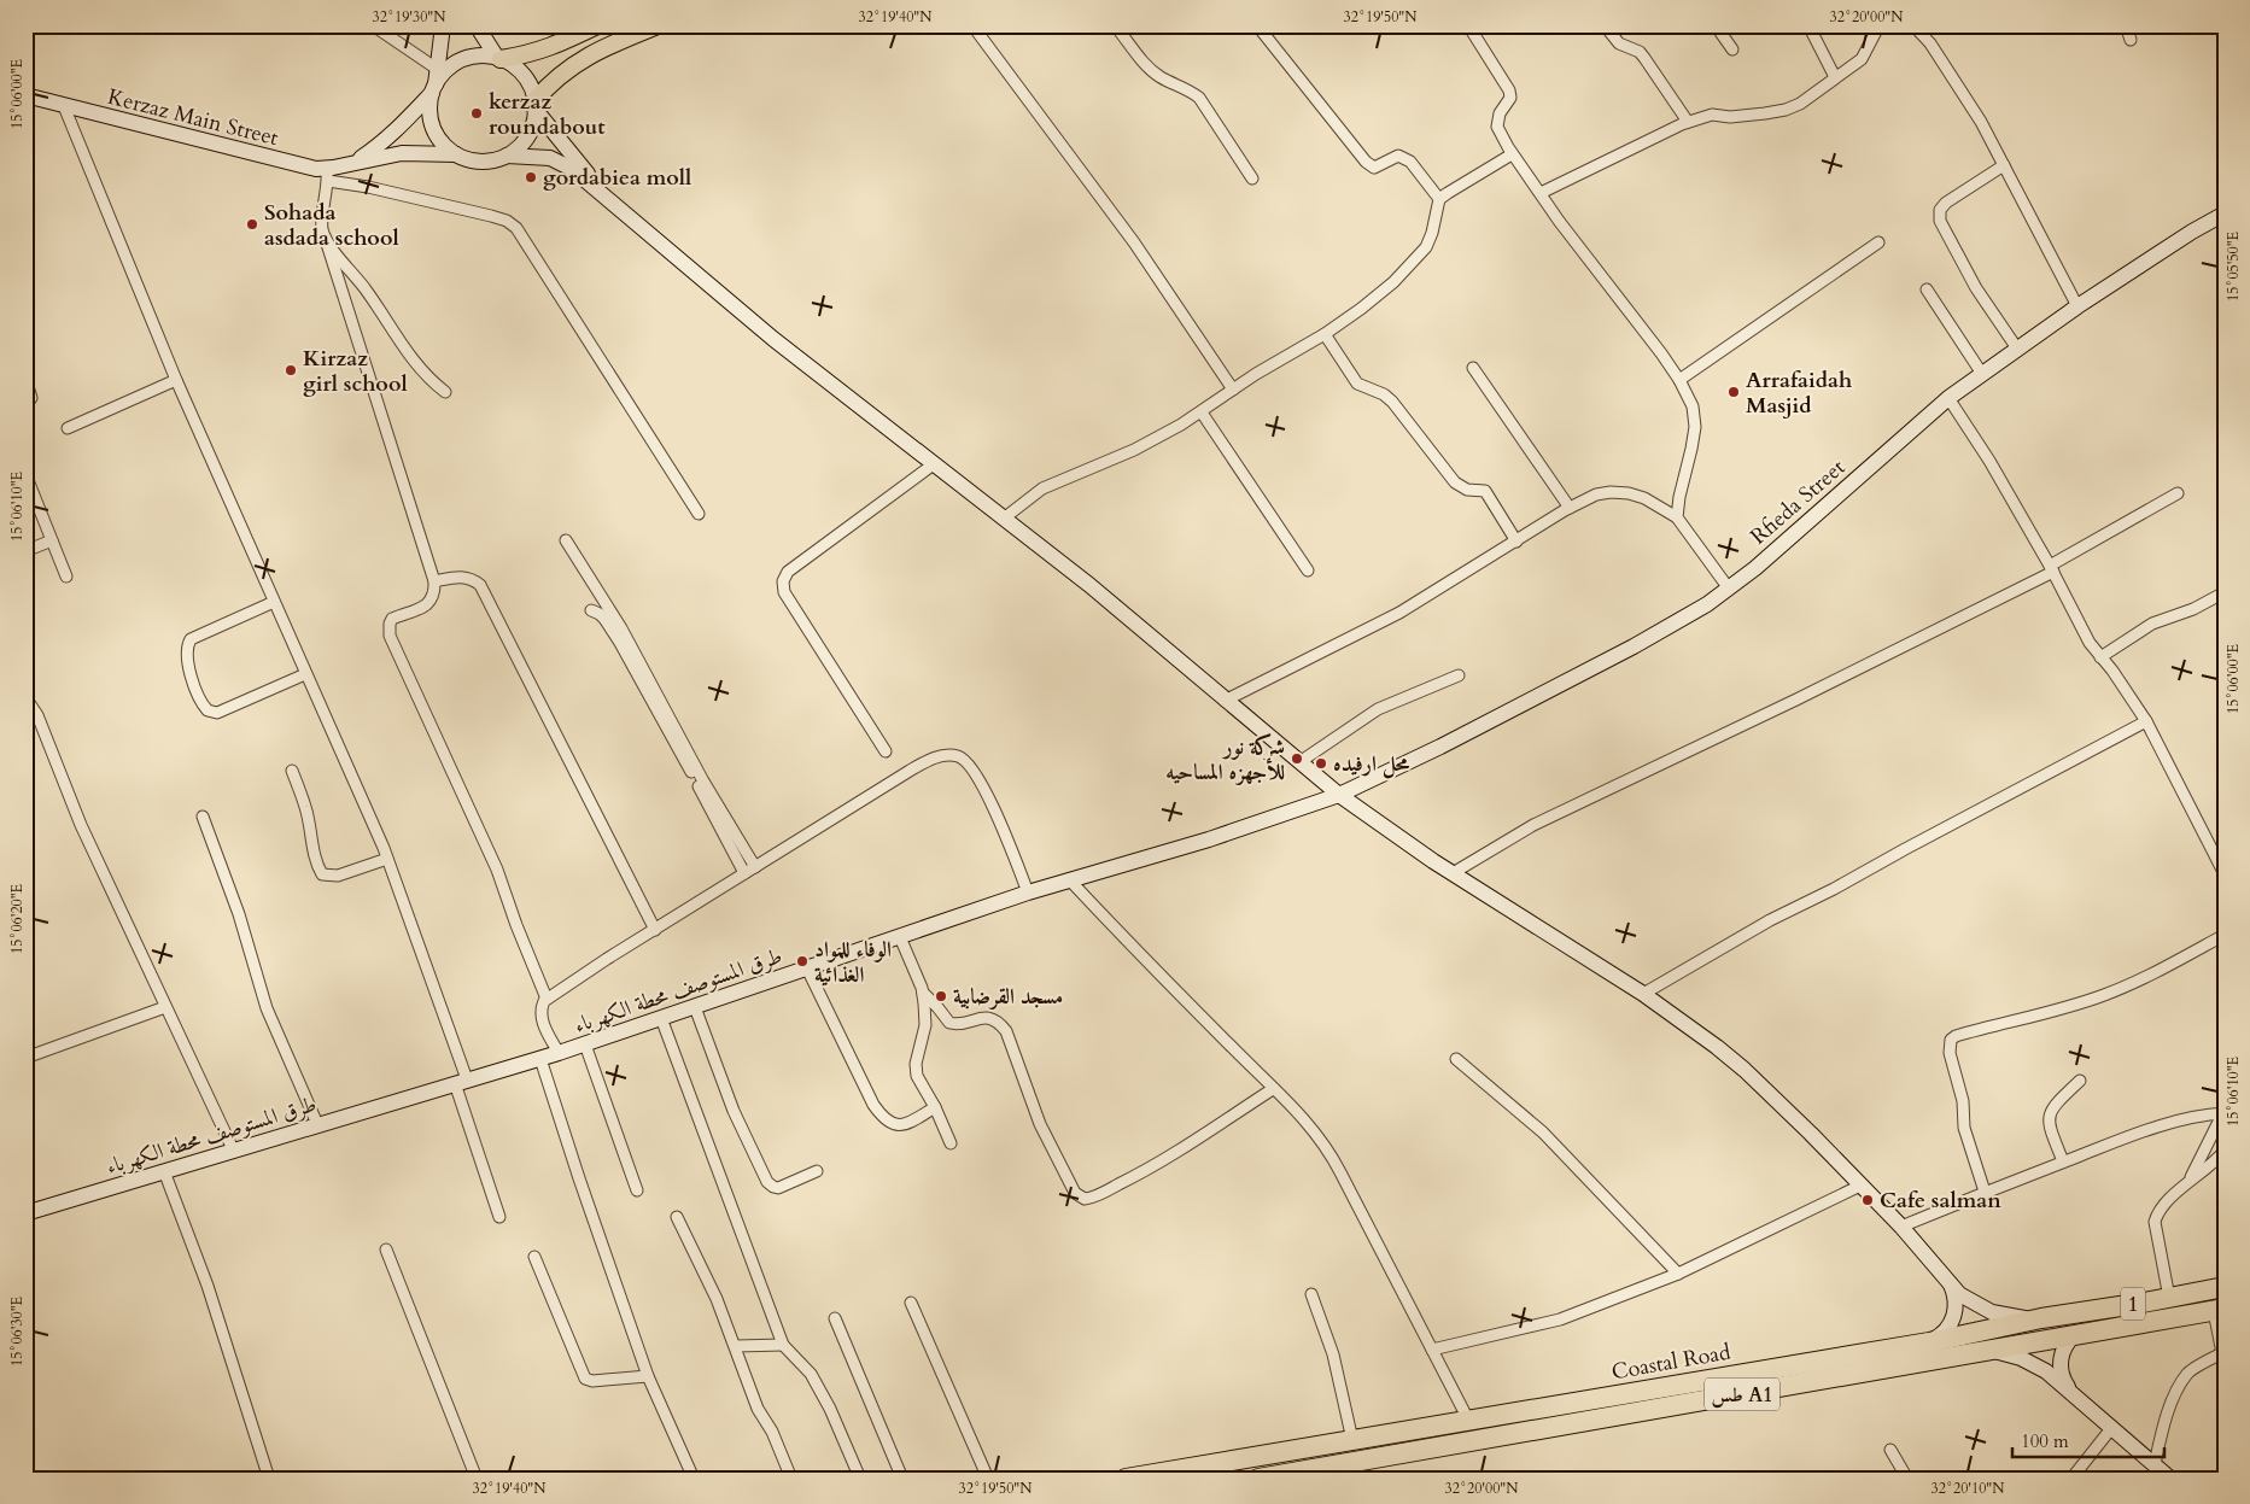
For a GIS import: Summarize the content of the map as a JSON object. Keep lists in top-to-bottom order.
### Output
{
  "streets": {
    "highway": ["1", "Coastal Road", "طس A1"],
    "street": ["Kerzaz Main Street", "Rfieda Street", "طرق المستوصف محطة الكهرباء"]
  },
  "crossings": [
    ["Rfieda Street", "طرق المستوصف محطة الكهرباء"]
  ],
  "places": [
    "kerzaz roundabout",
    "gordabiea moll",
    "Sohada asdada school",
    "Kirzaz girl school",
    "Arrafaidah Masjid",
    "شركة نور للأجهزه المساحيه",
    "محل ارفيده",
    "الوفاء للمواد الغذائية",
    "مسجد القرضابية",
    "Cafe salman"
  ],
  "scale_bar": "100 m",
  "coordinates": [
    "32°19'30\"N",
    "32°19'40\"N",
    "32°19'50\"N",
    "32°20'00\"N",
    "15°06'00\"E",
    "15°05'50\"E",
    "15°06'10\"E",
    "15°06'20\"E",
    "15°06'30\"E",
    "32°20'10\"N"
  ]
}
